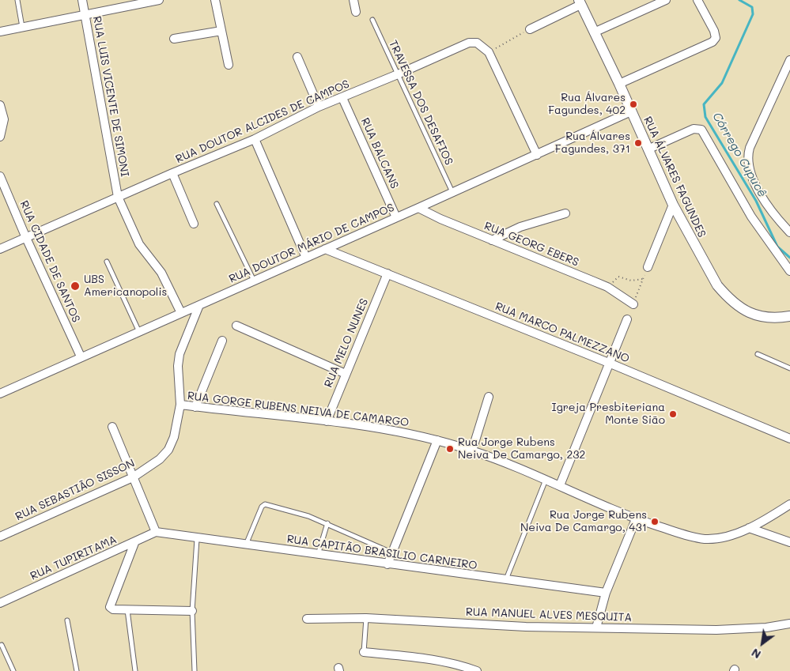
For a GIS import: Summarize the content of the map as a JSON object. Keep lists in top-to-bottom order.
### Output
{
  "streets": {
    "street": [
      "RUA LUIS VICENTE DE SIMONI",
      "RUA DOUTOR ALCIDES DE CAMPOS",
      "RUA BALCANS",
      "RUA ÁLVARES FAGUNDES",
      "RUA DOUTOR MÁRIO DE CAMPOS",
      "RUA GEORG EBERS",
      "RUA CIDADE DE SANTOS",
      "RUA MARCO PALMEZZANO",
      "RUA MELO NUNES",
      "RUA GORGE RUBENS NEIVA DE CAMARGO",
      "RUA SEBASTIÃO SISSON",
      "RUA CAPITÃO BRASILIO CARNEIRO",
      "RUA TUPIRITAMA",
      "RUA MANUEL ALVES MESQUITA"
    ],
    "lane": ["TRAVESSA DOS DESAFIOS"]
  },
  "crossings": [
    ["RUA LUIS VICENTE DE SIMONI", "RUA DOUTOR ALCIDES DE CAMPOS"],
    ["RUA LUIS VICENTE DE SIMONI", "RUA DOUTOR MÁRIO DE CAMPOS"],
    ["TRAVESSA DOS DESAFIOS", "RUA DOUTOR ALCIDES DE CAMPOS"],
    ["TRAVESSA DOS DESAFIOS", "RUA DOUTOR MÁRIO DE CAMPOS"],
    ["RUA DOUTOR ALCIDES DE CAMPOS", "RUA BALCANS"],
    ["RUA DOUTOR ALCIDES DE CAMPOS", "RUA CIDADE DE SANTOS"],
    ["RUA BALCANS", "RUA DOUTOR MÁRIO DE CAMPOS"],
    ["RUA ÁLVARES FAGUNDES", "RUA DOUTOR MÁRIO DE CAMPOS"],
    ["RUA DOUTOR MÁRIO DE CAMPOS", "RUA GEORG EBERS"],
    ["RUA DOUTOR MÁRIO DE CAMPOS", "RUA CIDADE DE SANTOS"],
    ["RUA DOUTOR MÁRIO DE CAMPOS", "RUA MARCO PALMEZZANO"],
    ["RUA DOUTOR MÁRIO DE CAMPOS", "RUA SEBASTIÃO SISSON"],
    ["RUA MARCO PALMEZZANO", "RUA MELO NUNES"],
    ["RUA MELO NUNES", "RUA GORGE RUBENS NEIVA DE CAMARGO"],
    ["RUA GORGE RUBENS NEIVA DE CAMARGO", "RUA SEBASTIÃO SISSON"],
    ["RUA CAPITÃO BRASILIO CARNEIRO", "RUA TUPIRITAMA"]
  ],
  "water": ["Córrego Cupucê"],
  "places": [
    "Rua Álvares Fagundes, 402",
    "Rua Álvares Fagundes, 371",
    "UBS Americanopolis",
    "Igreja Presbiteriana Monte Sião",
    "Rua Jorge Rubens Neiva De Camargo, 232",
    "Rua Jorge Rubens Neiva De Camargo, 431"
  ],
  "north": "bottom left"
}
